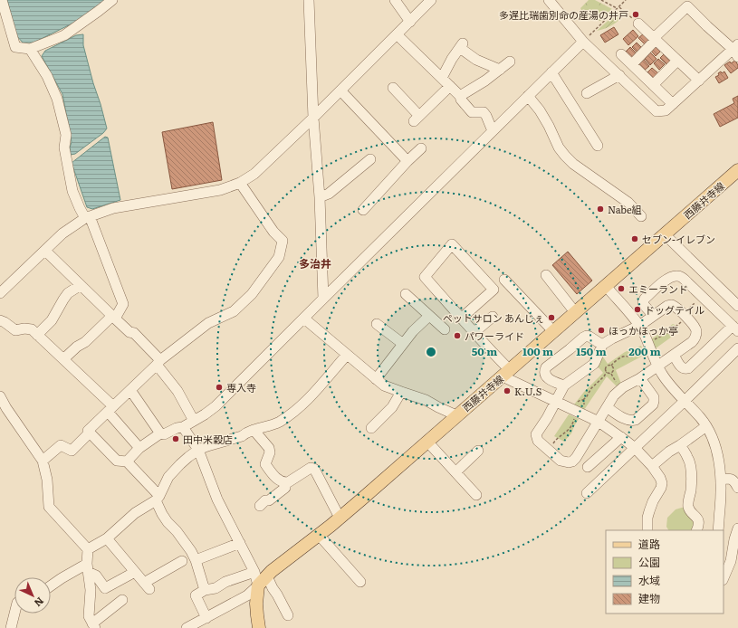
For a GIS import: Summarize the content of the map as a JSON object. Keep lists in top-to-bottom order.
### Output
{
  "streets": {
    "main road": ["西藤井寺線"]
  },
  "districts": ["多治井"],
  "places": [
    "多遅比瑞歯別命の産湯の井戸",
    "Nabe組",
    "セブン-イレブン",
    "エミーランド",
    "ドッグテイル",
    "ペットサロン あんじぇ",
    "ほっかほっか亭",
    "パワーライド",
    "専入寺",
    "K.U.S",
    "田中米穀店"
  ],
  "legend": [
    "道路",
    "公園",
    "水域",
    "建物"
  ],
  "north": "bottom right",
  "rings": [
    "50 m",
    "100 m",
    "150 m",
    "200 m"
  ]
}
